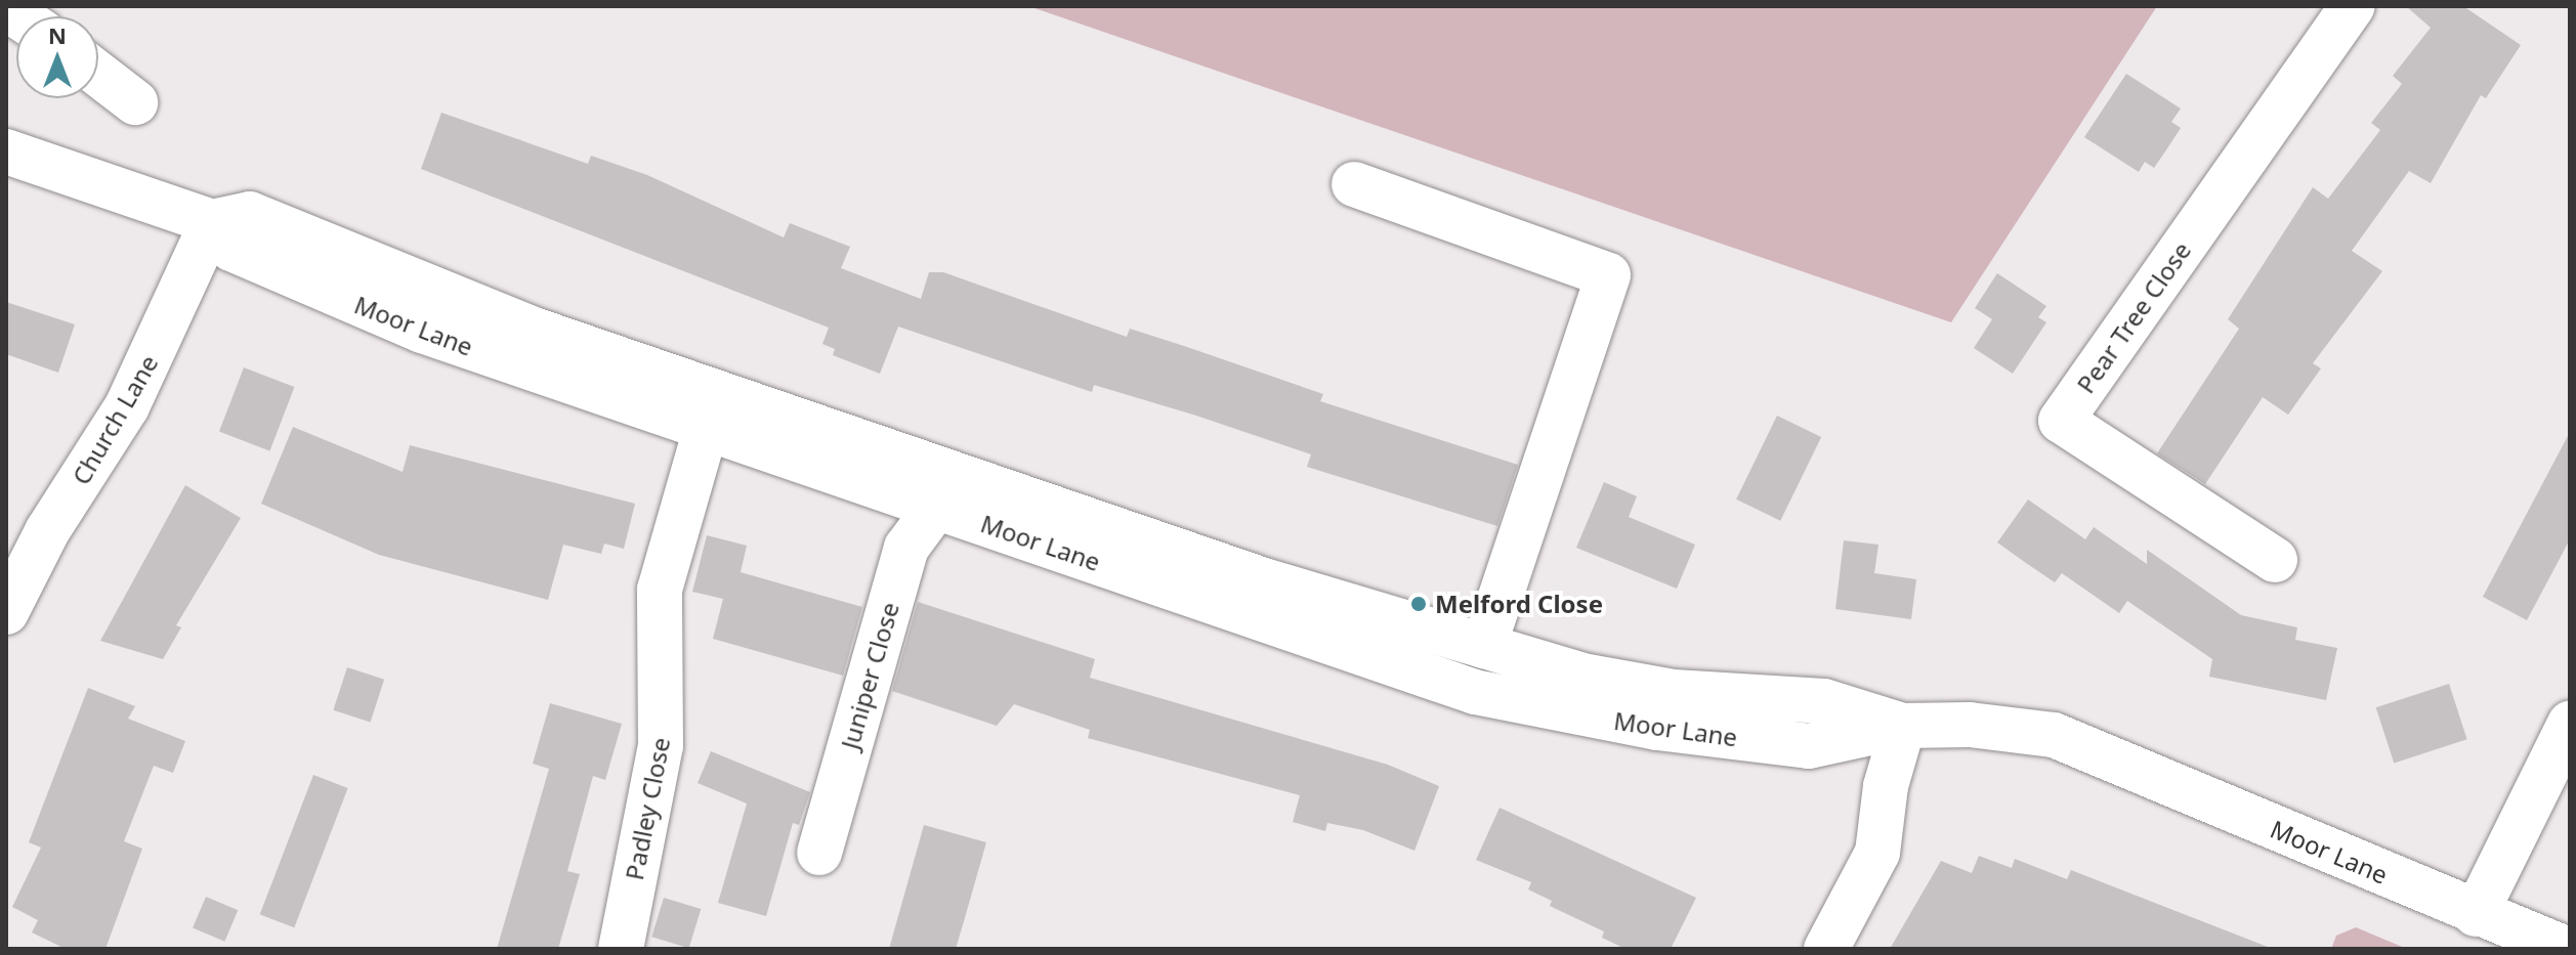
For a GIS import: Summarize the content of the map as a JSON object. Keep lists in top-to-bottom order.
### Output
{
  "streets": {
    "street": [
      "Pear Tree Close",
      "Moor Lane",
      "Church Lane",
      "Juniper Close",
      "Padley Close"
    ]
  },
  "crossings": [
    ["Moor Lane", "Church Lane"],
    ["Moor Lane", "Juniper Close"],
    ["Moor Lane", "Padley Close"]
  ],
  "places": ["Melford Close"],
  "north": "top"
}
